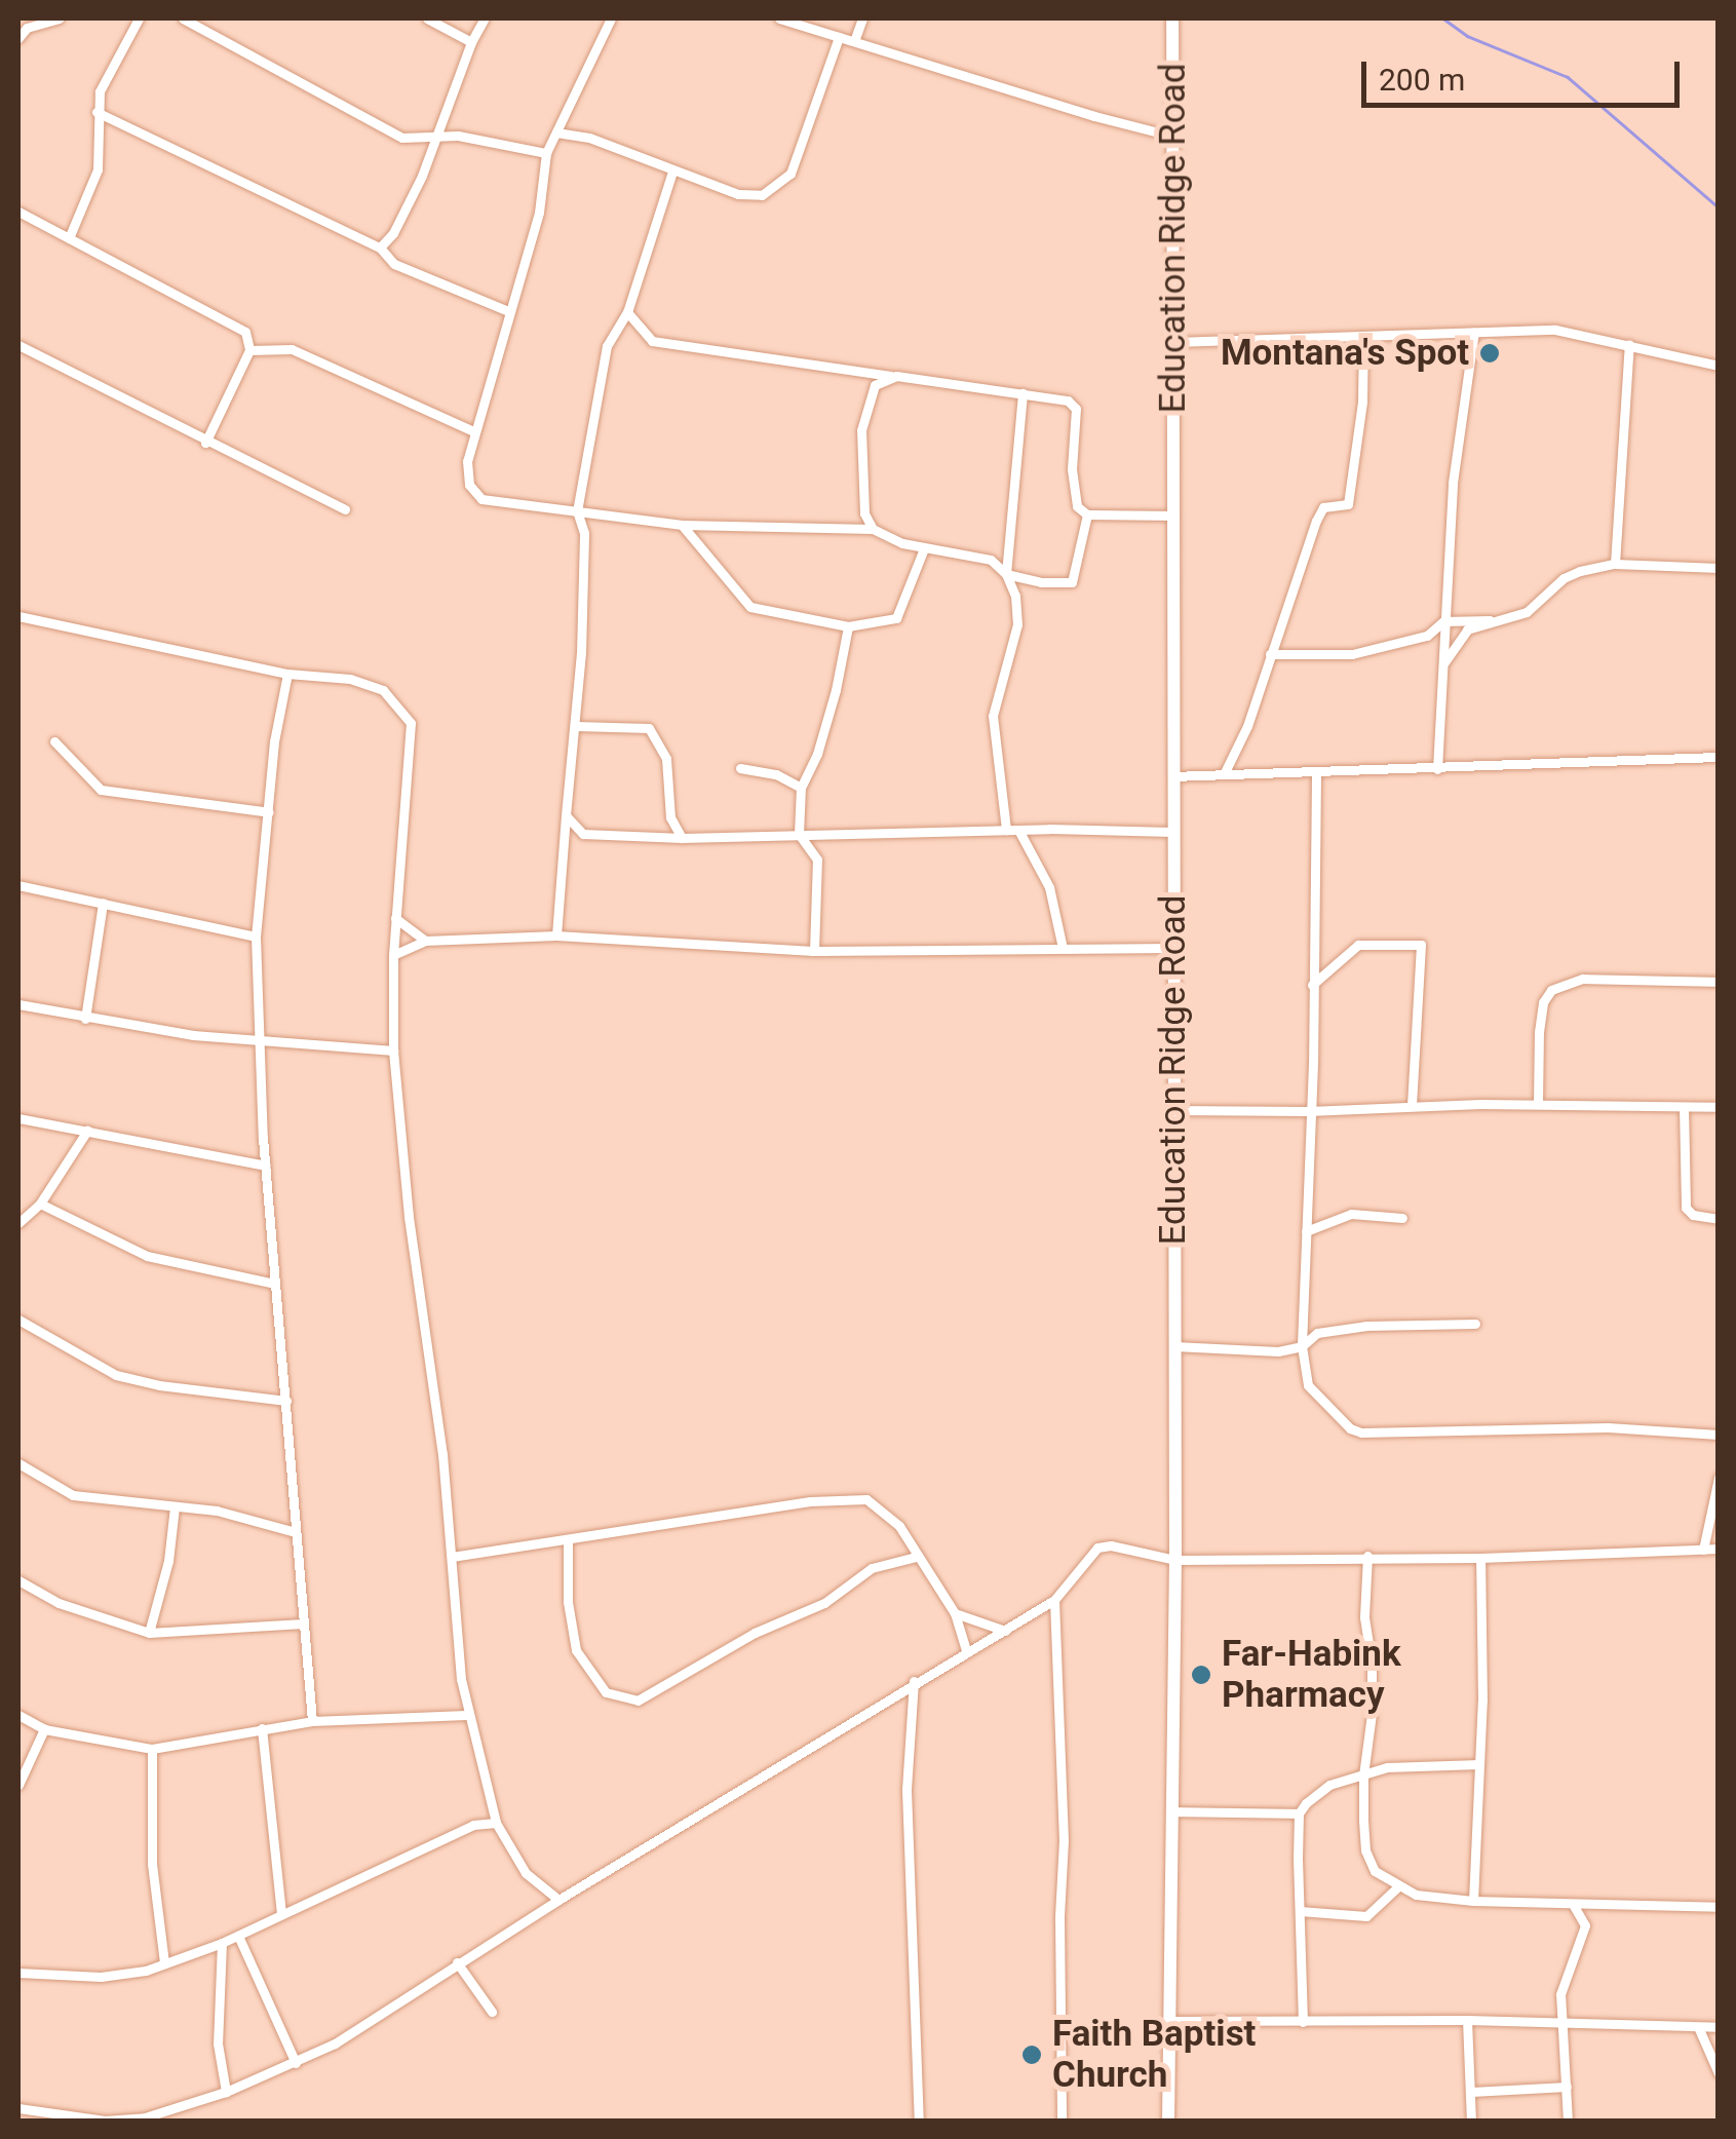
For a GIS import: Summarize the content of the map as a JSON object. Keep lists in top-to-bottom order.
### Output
{
  "streets": {
    "main road": ["Education Ridge Road"]
  },
  "places": ["Montana's Spot", "Far-Habink Pharmacy", "Faith Baptist Church"],
  "scale_bar": "200 m"
}
